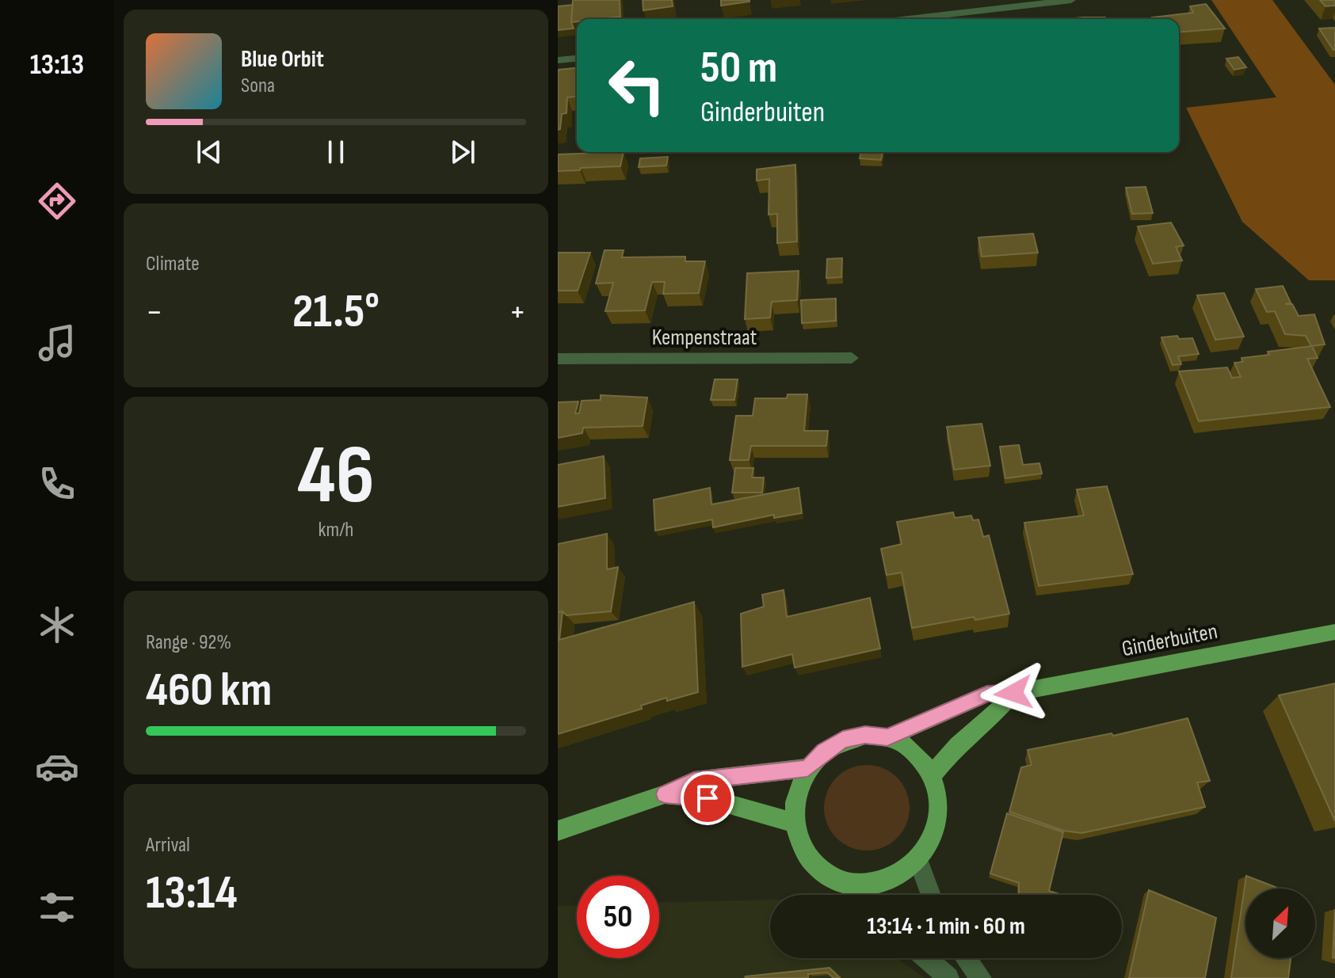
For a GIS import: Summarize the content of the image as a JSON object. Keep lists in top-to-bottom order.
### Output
{
  "streets": {
    "main road": ["Ginderbuiten"],
    "street": ["Kempenstraat"]
  },
  "north": "top right",
  "page": {
    "tabs": "13:13",
    "turn": ["50 m", "Ginderbuiten"],
    "song": ["Blue Orbit", "Sona"],
    "tile": [
      "Climate",
      ["46", "km/h"],
      ["Range · 92%", "460 km"],
      ["Arrival", "13:14"]
    ],
    "heat": ["−", "21.5°", "+"],
    "limit": "50",
    "trip": "13:14 · 1 min · 60 m"
  }
}
